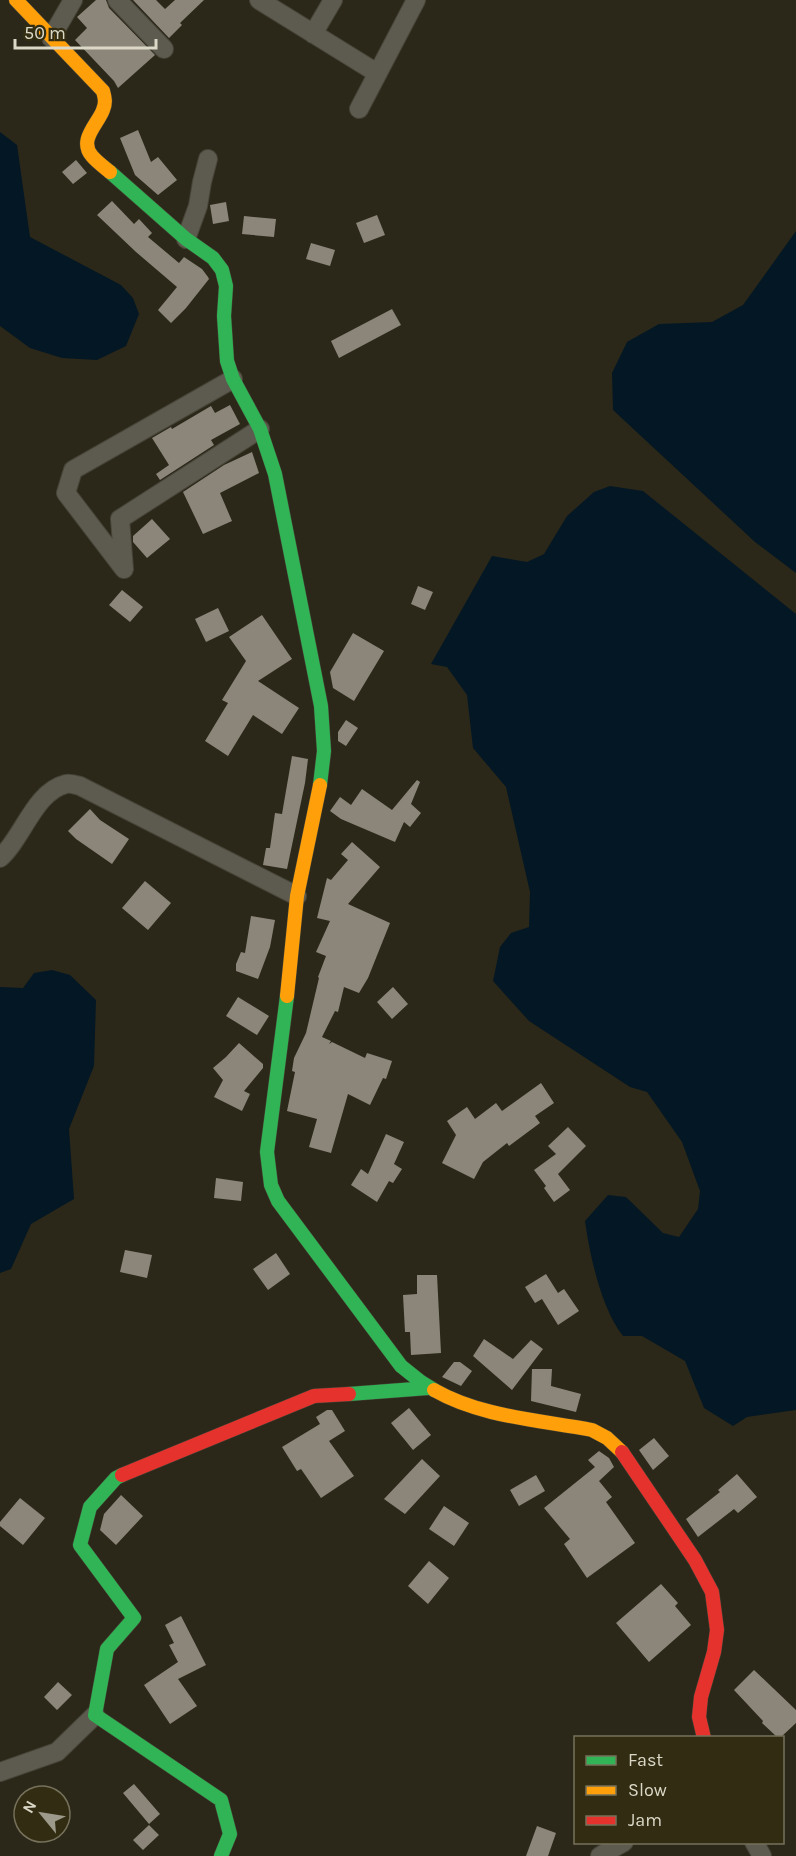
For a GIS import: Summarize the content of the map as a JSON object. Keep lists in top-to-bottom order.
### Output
{
  "legend": ["Fast", "Slow", "Jam"],
  "scale_bar": "50 m",
  "north": "top left"
}
